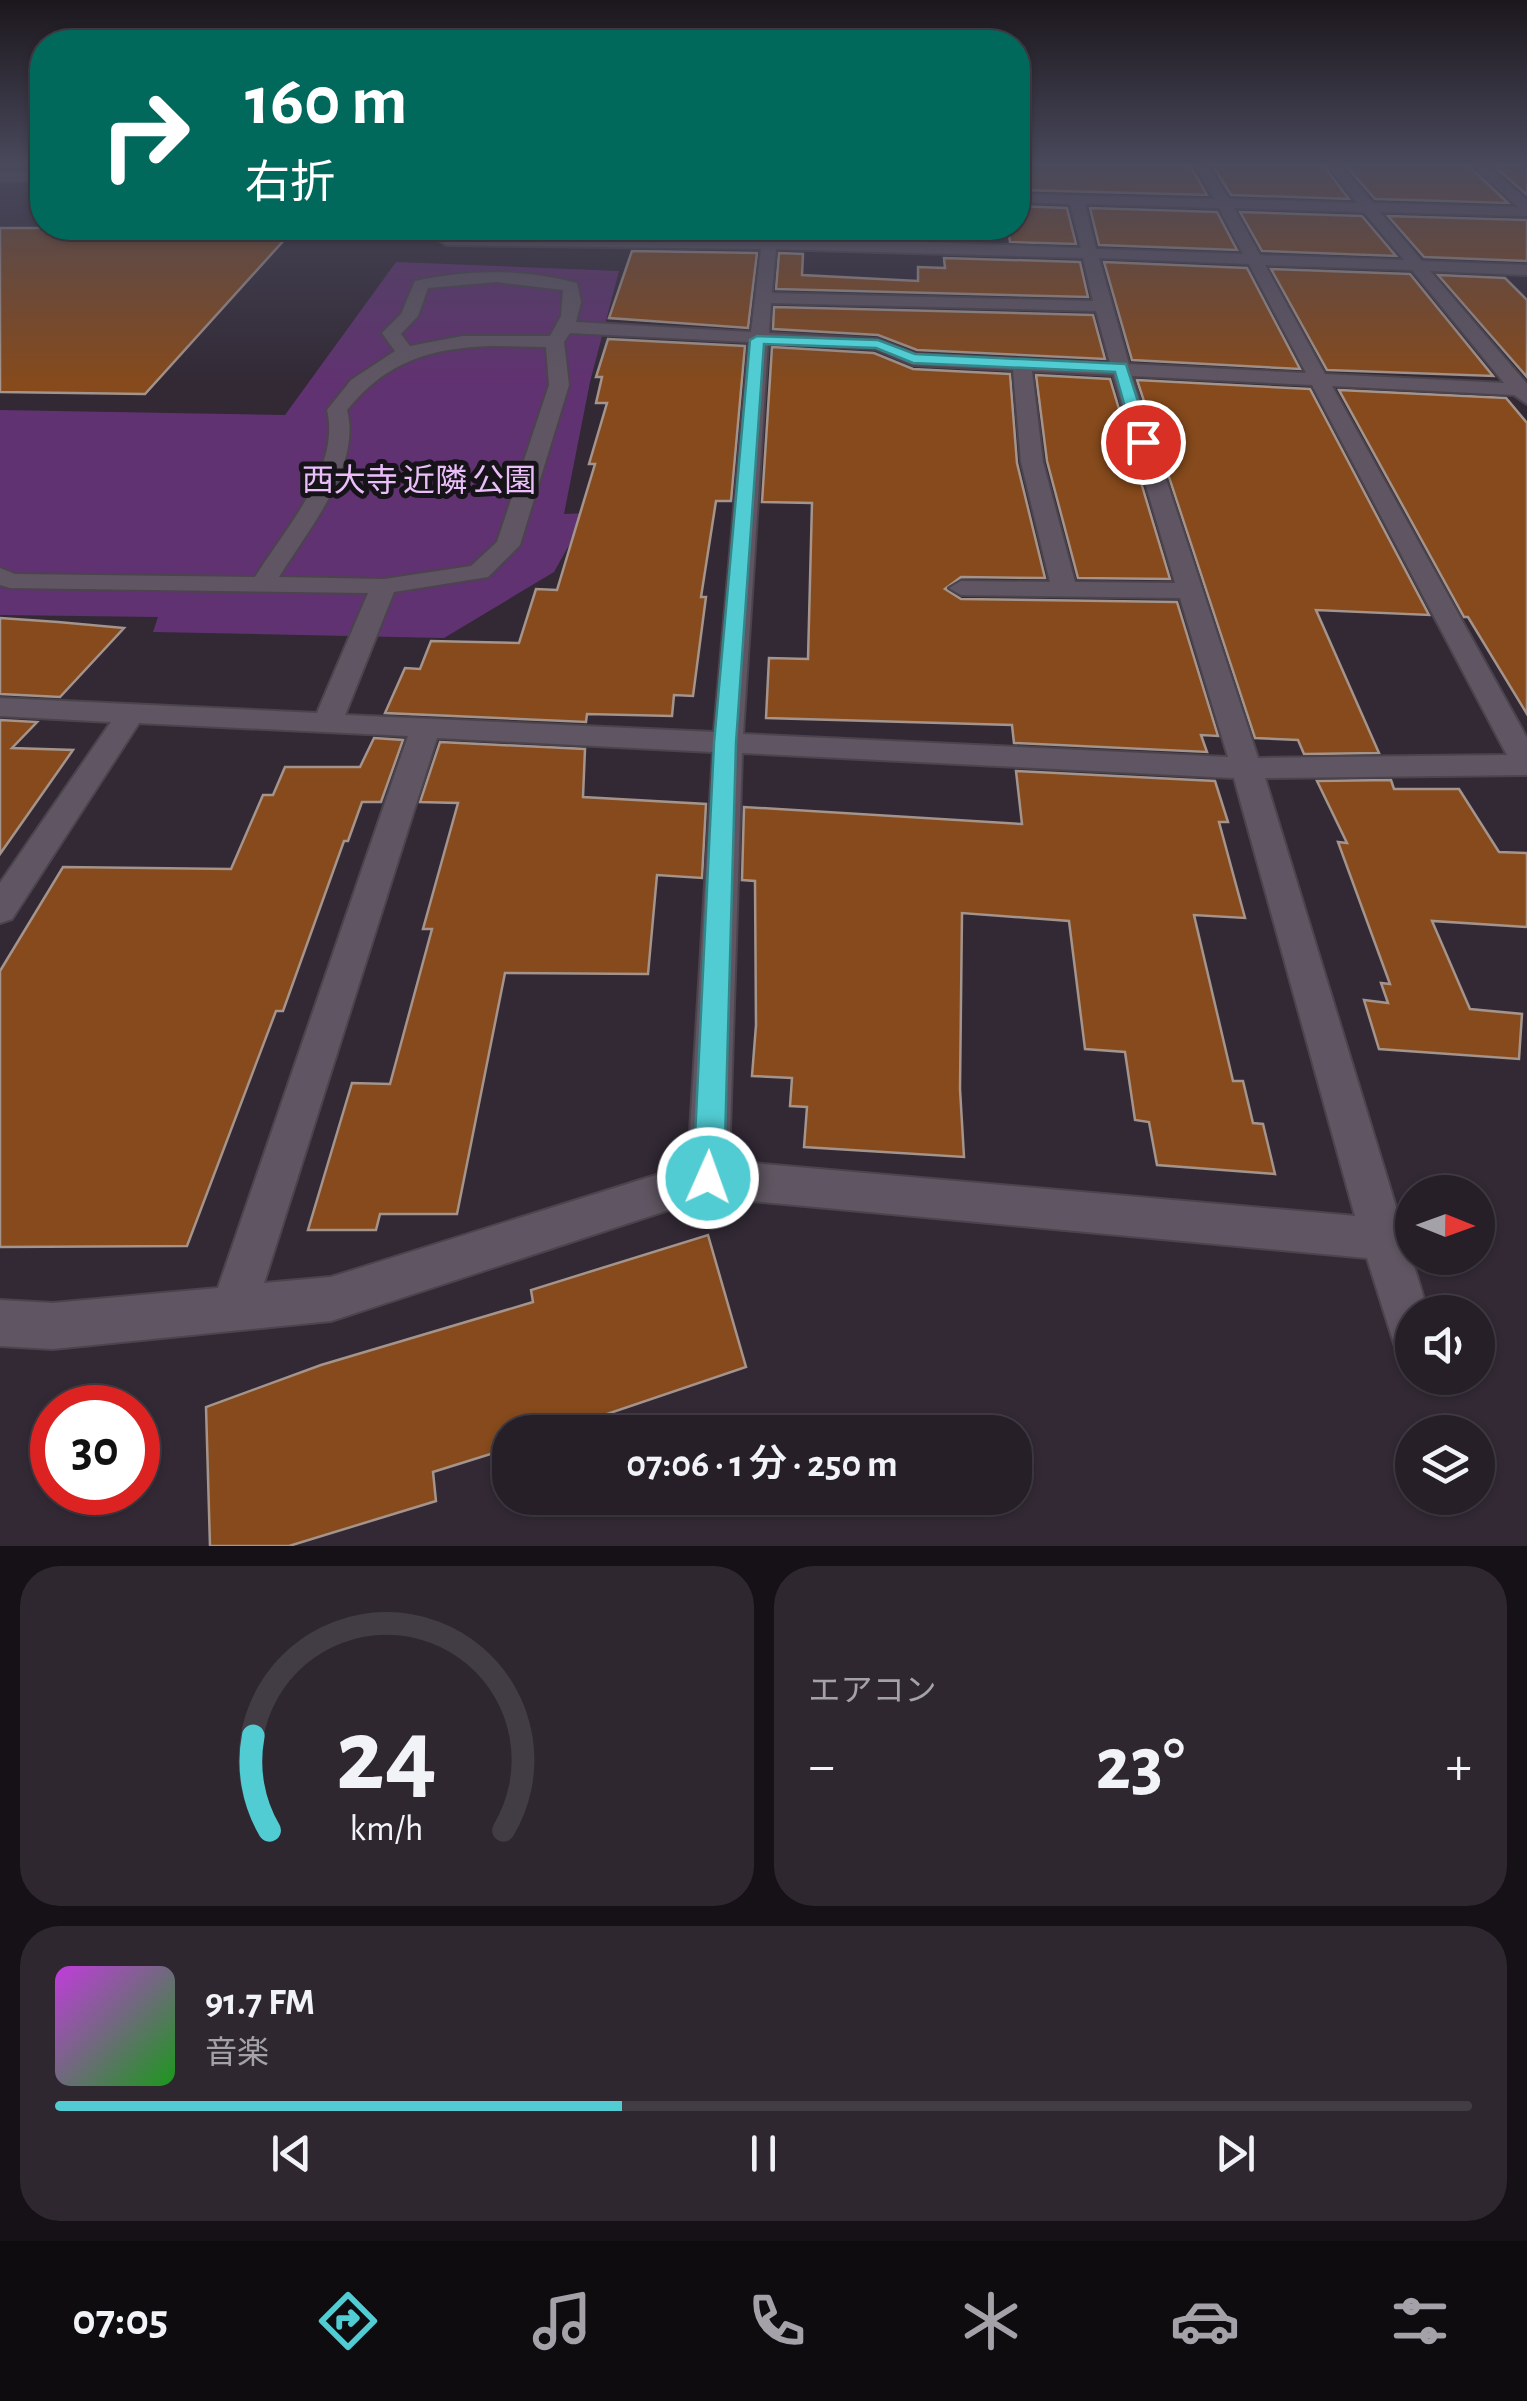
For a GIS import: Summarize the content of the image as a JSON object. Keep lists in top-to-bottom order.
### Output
{
  "parks": ["西大寺 近隣 公園"],
  "north": "right",
  "page": {
    "turn": ["160 m", "右折"],
    "limit": "30",
    "trip": "07:06 · 1 分 · 250 m",
    "tile": "エアコン",
    "heat": ["−", "23°", "+"],
    "song": ["91.7 FM", "音楽"],
    "tabs": "07:05",
    "gauge": ["24", "km/h"]
  }
}
